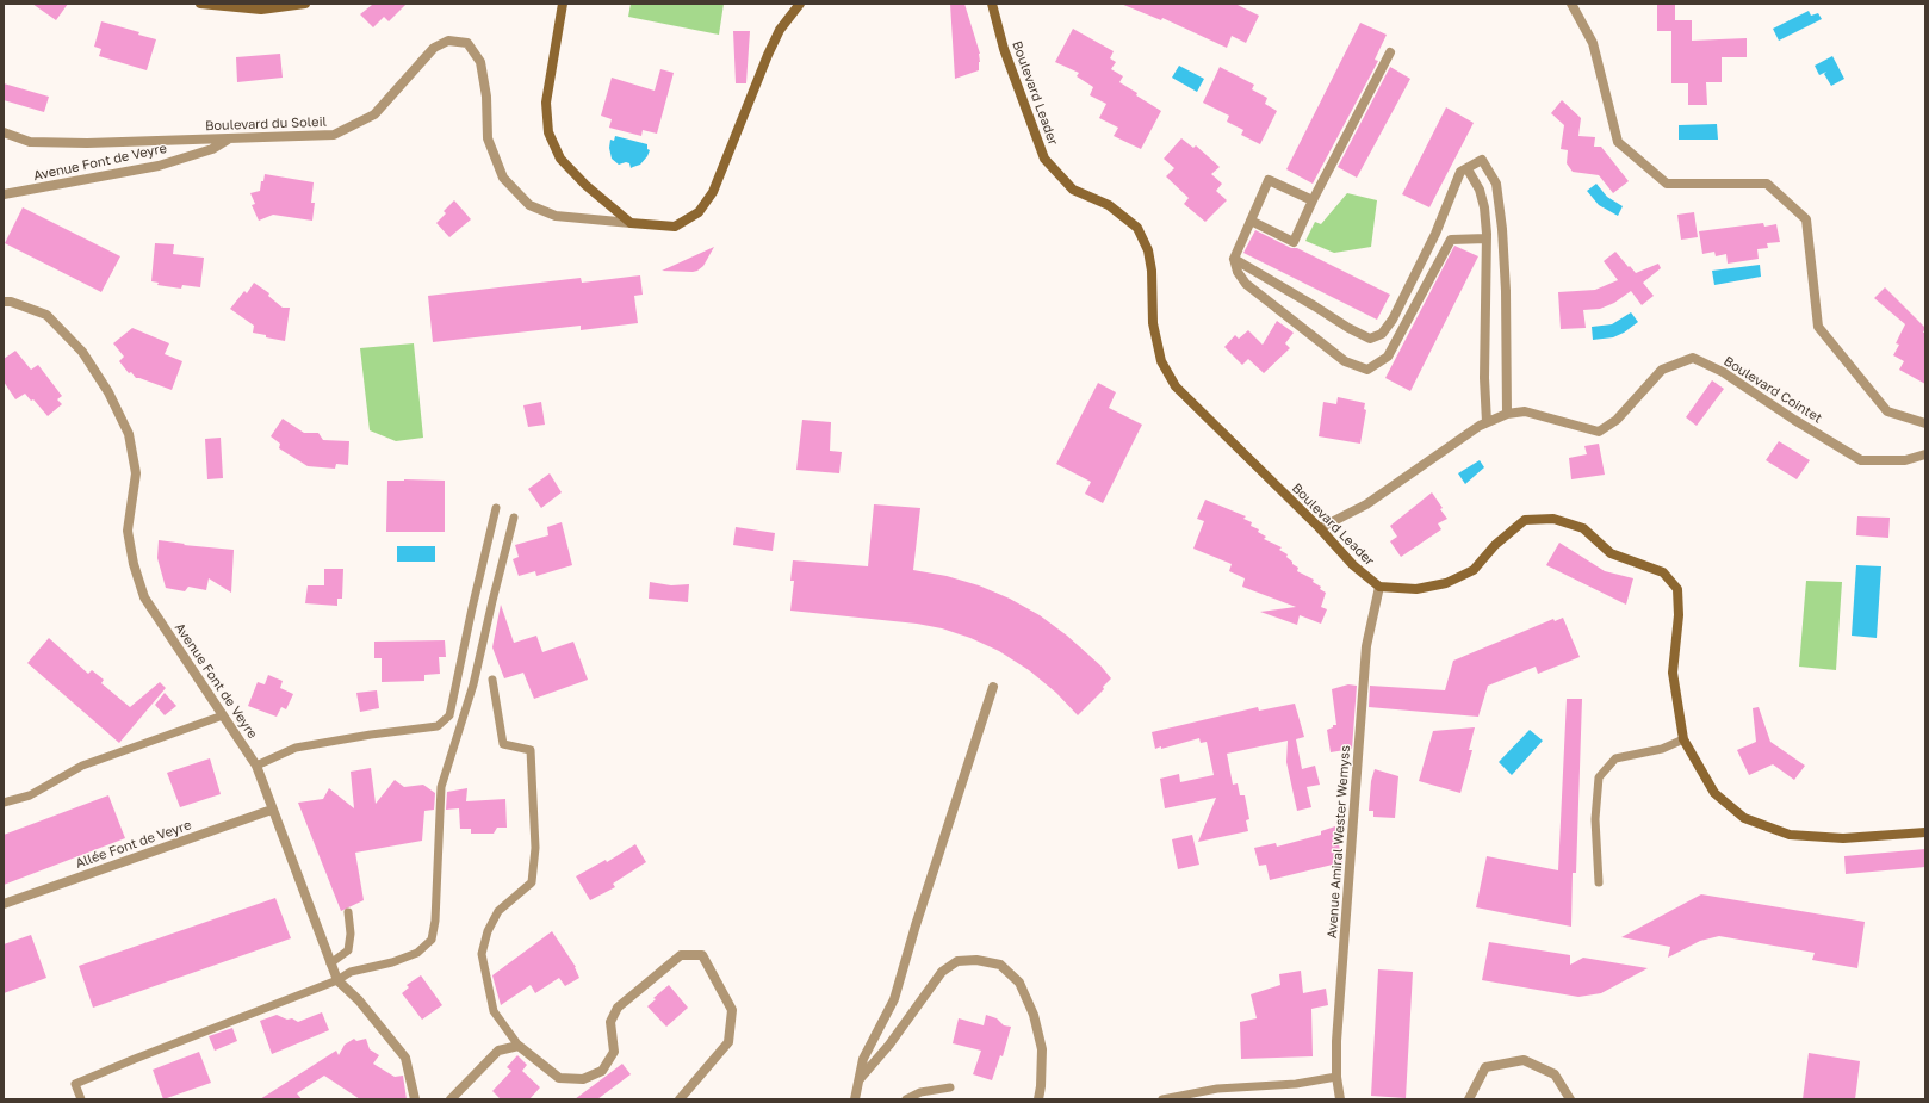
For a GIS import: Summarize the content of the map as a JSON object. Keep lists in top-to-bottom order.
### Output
{
  "streets": {
    "street": [
      "Boulevard Leader",
      "Boulevard du Soleil",
      "Avenue Font de Veyre",
      "Boulevard Cointet",
      "Avenue Amiral Wester Wemyss",
      "Allée Font de Veyre"
    ]
  },
  "crossings": [
    ["Boulevard Leader", "Boulevard Cointet"],
    ["Boulevard Leader", "Avenue Amiral Wester Wemyss"],
    ["Boulevard du Soleil", "Avenue Font de Veyre"],
    ["Avenue Font de Veyre", "Allée Font de Veyre"]
  ]
}
